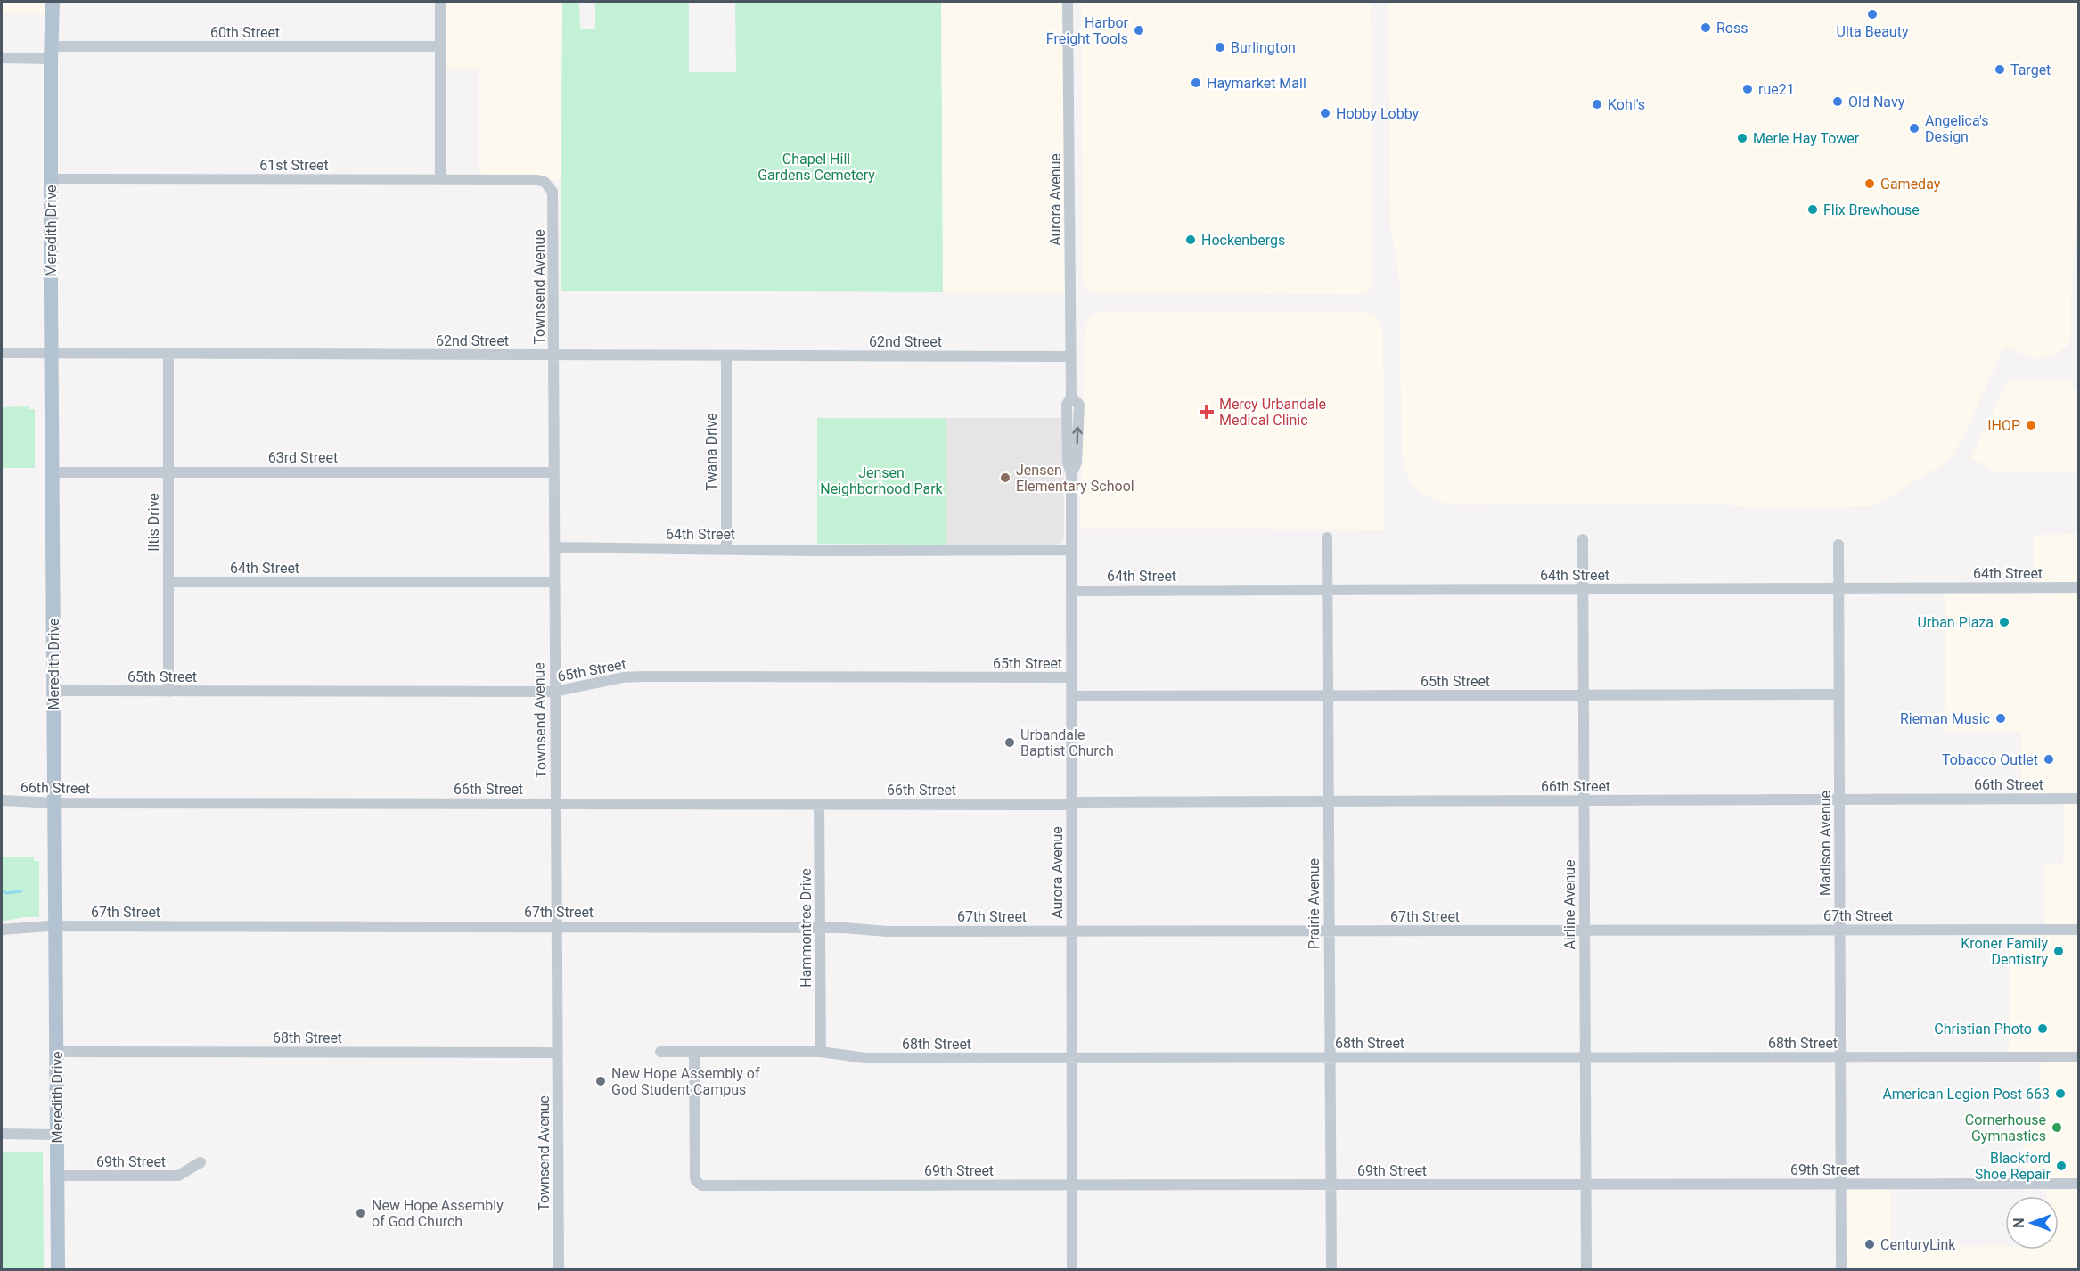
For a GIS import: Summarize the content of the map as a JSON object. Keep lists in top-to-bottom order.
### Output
{
  "streets": {
    "main road": ["Meredith Drive"],
    "street": [
      "60th Street",
      "61st Street",
      "Aurora Avenue",
      "Townsend Avenue",
      "62nd Street",
      "Twana Drive",
      "63rd Street",
      "Iltis Drive",
      "64th Street",
      "65th Street",
      "66th Street",
      "Madison Avenue",
      "Prairie Avenue",
      "Airline Avenue",
      "67th Street",
      "Hammontree Drive",
      "68th Street",
      "69th Street"
    ]
  },
  "crossings": [
    ["60th Street", "Meredith Drive"],
    ["61st Street", "Meredith Drive"],
    ["61st Street", "Townsend Avenue"],
    ["Aurora Avenue", "62nd Street"],
    ["Aurora Avenue", "64th Street"],
    ["Aurora Avenue", "65th Street"],
    ["Aurora Avenue", "66th Street"],
    ["Aurora Avenue", "67th Street"],
    ["Aurora Avenue", "68th Street"],
    ["Aurora Avenue", "69th Street"],
    ["Meredith Drive", "62nd Street"],
    ["Meredith Drive", "63rd Street"],
    ["Meredith Drive", "65th Street"],
    ["Meredith Drive", "66th Street"],
    ["Meredith Drive", "67th Street"],
    ["Meredith Drive", "68th Street"],
    ["Meredith Drive", "69th Street"],
    ["Townsend Avenue", "62nd Street"],
    ["Townsend Avenue", "63rd Street"],
    ["Townsend Avenue", "64th Street"],
    ["Townsend Avenue", "65th Street"],
    ["Townsend Avenue", "66th Street"],
    ["Townsend Avenue", "67th Street"],
    ["Townsend Avenue", "68th Street"],
    ["62nd Street", "Twana Drive"],
    ["62nd Street", "Iltis Drive"],
    ["Twana Drive", "64th Street"],
    ["63rd Street", "Iltis Drive"],
    ["Iltis Drive", "64th Street"],
    ["Iltis Drive", "65th Street"],
    ["64th Street", "Madison Avenue"],
    ["64th Street", "Prairie Avenue"],
    ["64th Street", "Airline Avenue"],
    ["65th Street", "Madison Avenue"],
    ["65th Street", "Prairie Avenue"],
    ["65th Street", "Airline Avenue"],
    ["66th Street", "Madison Avenue"],
    ["66th Street", "Prairie Avenue"],
    ["66th Street", "Airline Avenue"],
    ["66th Street", "Hammontree Drive"],
    ["Madison Avenue", "67th Street"],
    ["Madison Avenue", "68th Street"],
    ["Madison Avenue", "69th Street"],
    ["Prairie Avenue", "67th Street"],
    ["Prairie Avenue", "68th Street"],
    ["Prairie Avenue", "69th Street"],
    ["Airline Avenue", "67th Street"],
    ["Airline Avenue", "68th Street"],
    ["Airline Avenue", "69th Street"],
    ["67th Street", "Hammontree Drive"],
    ["Hammontree Drive", "68th Street"],
    ["68th Street", "69th Street"]
  ],
  "parks": ["Chapel Hill Gardens Cemetery", "Jensen Neighborhood Park"],
  "places": {
    "other": [
      "Ulta Beauty",
      "Ross",
      "Harbor Freight Tools",
      "Burlington",
      "Target",
      "Haymarket Mall",
      "rue21",
      "Old Navy",
      "Kohl's",
      "Hobby Lobby",
      "Angelica's Design",
      "Merle Hay Tower",
      "Gameday",
      "Flix Brewhouse",
      "Hockenbergs",
      "IHOP",
      "Jensen Elementary School",
      "Urban Plaza",
      "Rieman Music",
      "Urbandale Baptist Church",
      "Tobacco Outlet",
      "Kroner Family Dentistry",
      "Christian Photo",
      "New Hope Assembly of God Student Campus",
      "American Legion Post 663",
      "Cornerhouse Gymnastics",
      "Blackford Shoe Repair",
      "New Hope Assembly of God Church",
      "CenturyLink"
    ],
    "health": ["Mercy Urbandale Medical Clinic"]
  },
  "north": "left"
}
